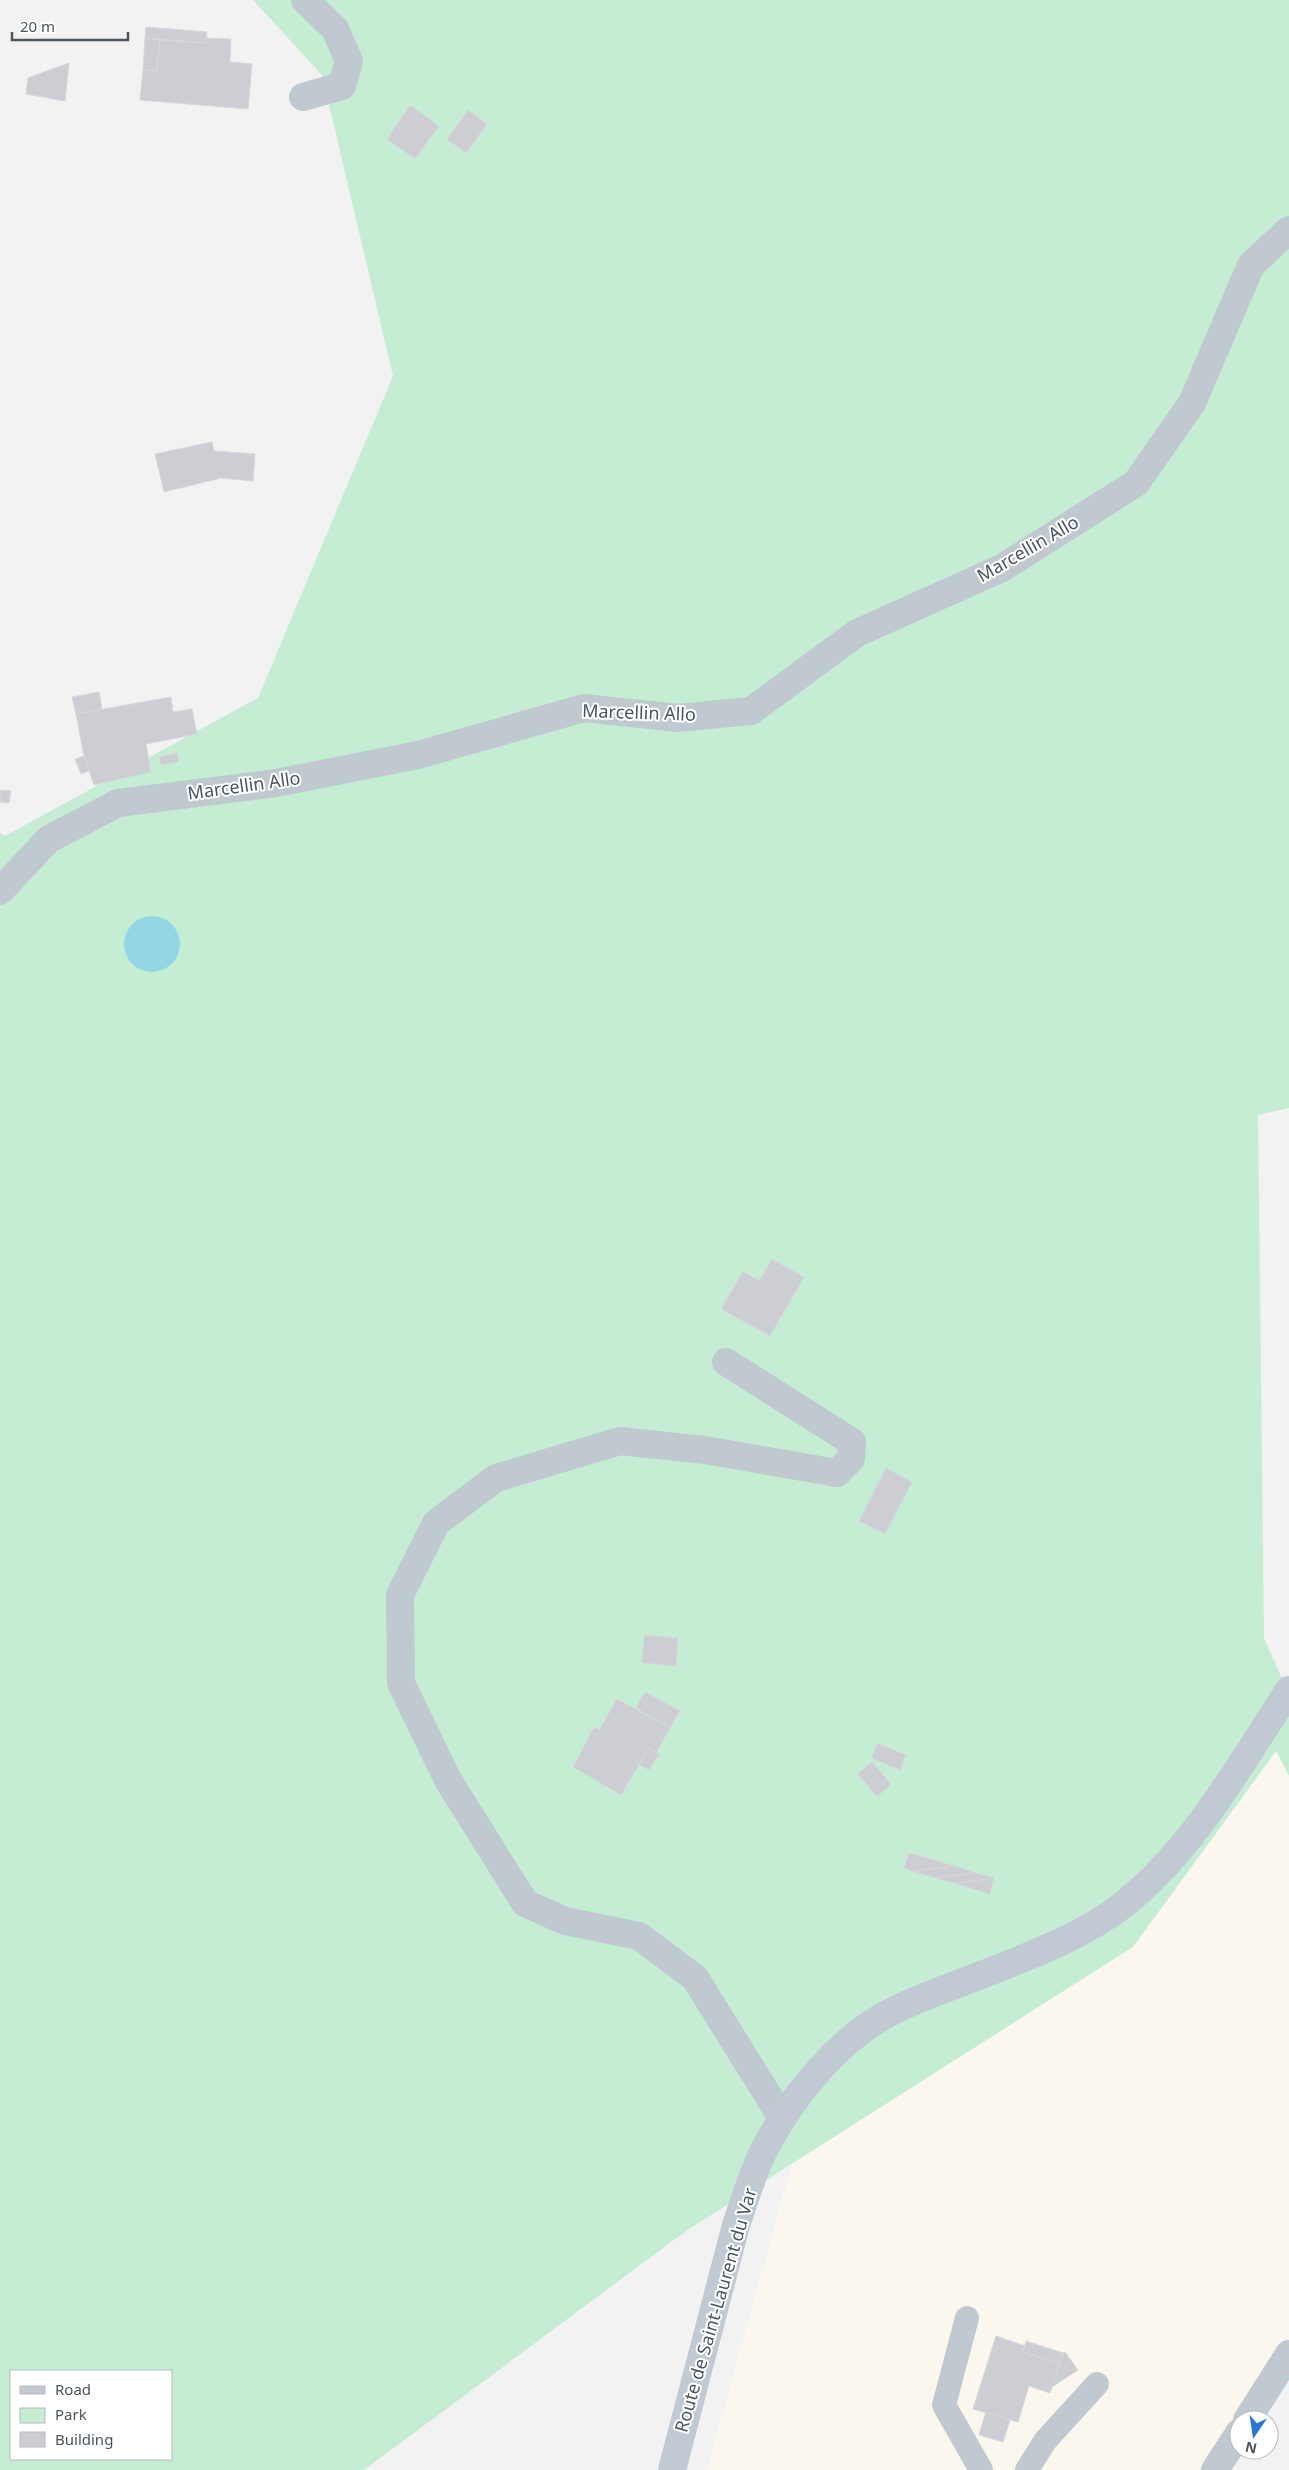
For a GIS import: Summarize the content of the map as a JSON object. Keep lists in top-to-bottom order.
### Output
{
  "streets": {
    "main road": ["Route de Saint-Laurent du Var"],
    "street": ["Marcellin Allo"]
  },
  "legend": ["Road", "Park", "Building"],
  "scale_bar": "20 m",
  "north": "bottom"
}
